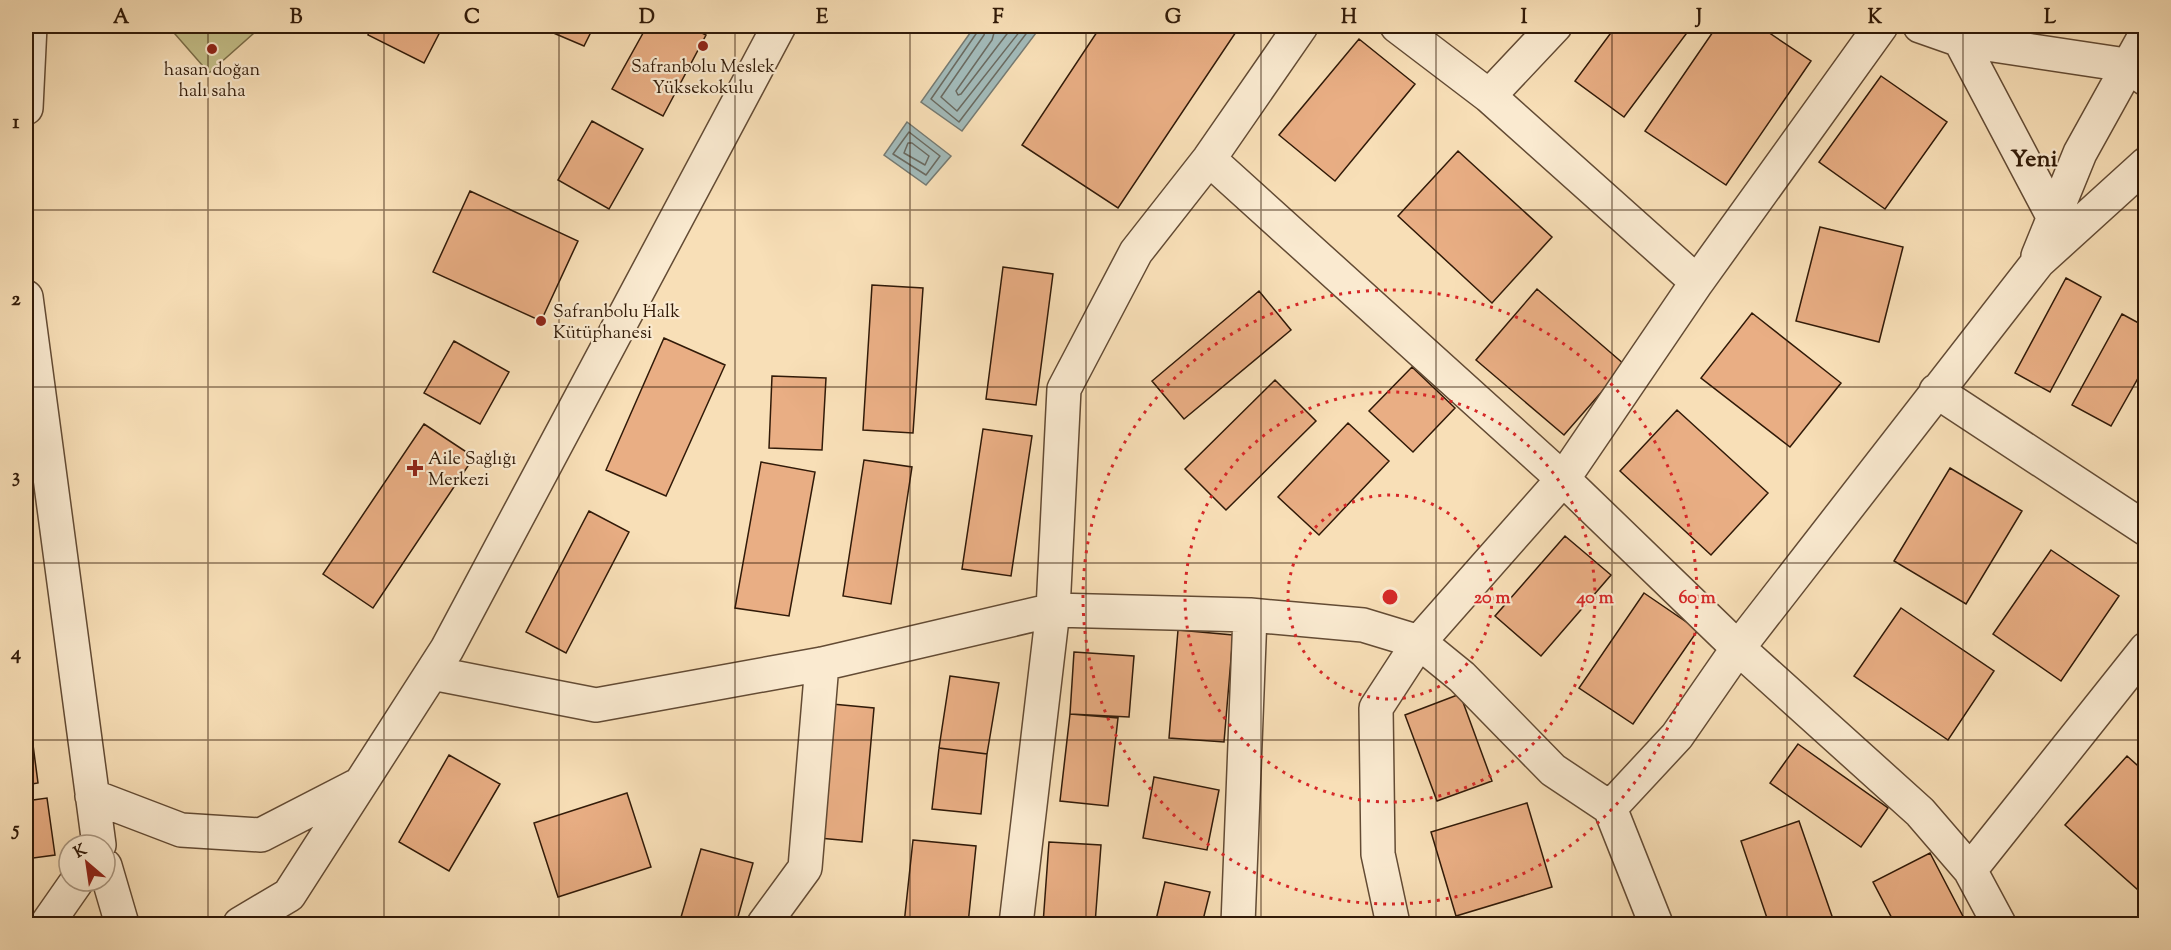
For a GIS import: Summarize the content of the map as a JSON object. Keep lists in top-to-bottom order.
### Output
{
  "districts": ["Yeni"],
  "places": {
    "other": ["Safranbolu Meslek Yüksekokulu", "hasan doğan halı saha", "Safranbolu Halk Kütüphanesi"],
    "health": ["Aile Sağlığı Merkezi"]
  },
  "north": "top left",
  "grid": {
    "columns": [
      "A",
      "B",
      "C",
      "D",
      "E",
      "F",
      "G",
      "H",
      "I",
      "J",
      "K",
      "L"
    ],
    "rows": [
      "1",
      "2",
      "3",
      "4",
      "5"
    ]
  },
  "rings": ["20 m", "40 m", "60 m"]
}
